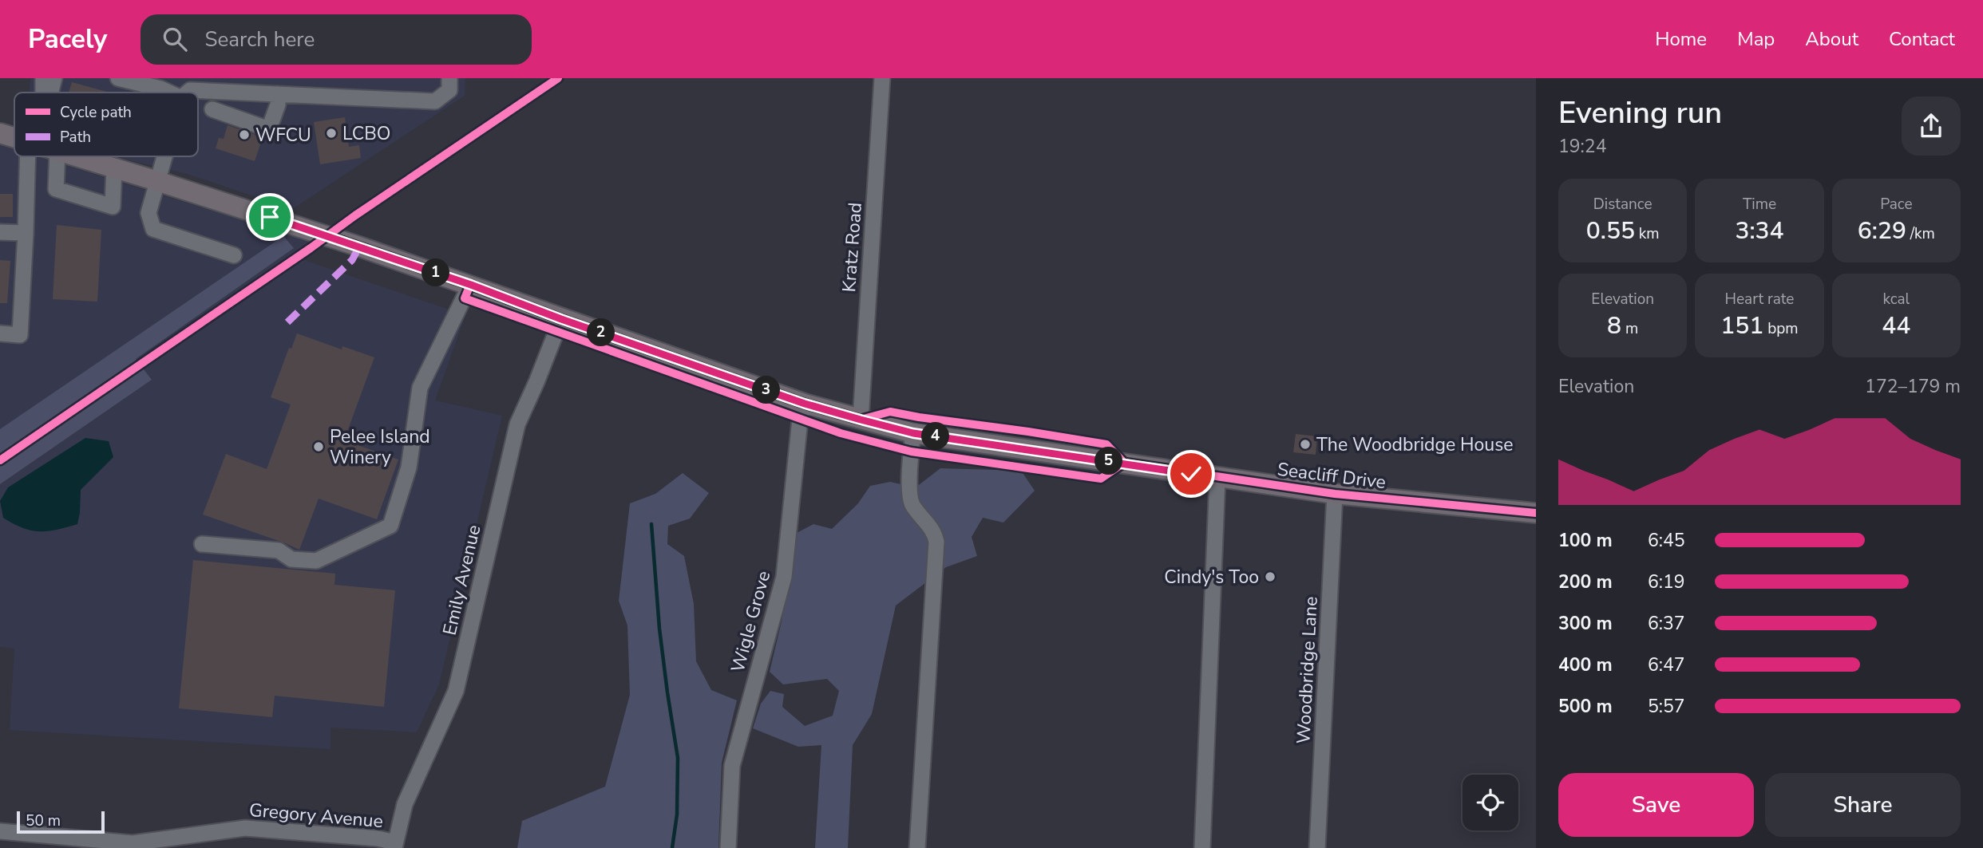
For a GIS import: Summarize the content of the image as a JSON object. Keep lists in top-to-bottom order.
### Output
{
  "streets": {
    "main road": ["Seacliff Drive"],
    "street": [
      "Kratz Road",
      "Emily Avenue",
      "Wigle Grove",
      "Woodbridge Lane",
      "Gregory Avenue"
    ]
  },
  "crossings": [
    ["Kratz Road", "Seacliff Drive"],
    ["Seacliff Drive", "Emily Avenue"],
    ["Seacliff Drive", "Wigle Grove"],
    ["Seacliff Drive", "Woodbridge Lane"],
    ["Emily Avenue", "Gregory Avenue"]
  ],
  "places": [
    "LCBO",
    "WFCU",
    "The Woodbridge House",
    "Pelee Island Winery",
    "Cindy's Too"
  ],
  "legend": ["Cycle path", "Path"],
  "scale_bar": "50 m",
  "page": {
    "header": "Pacely",
    "search": "Search here",
    "nav": [
      "Home",
      "Map",
      "About",
      "Contact"
    ],
    "heading": ["Evening run", "19:24"],
    "stats": [
      ["Distance", "0.55 km"],
      ["Time", "3:34"],
      ["Pace", "6:29 /km"],
      ["Elevation", "8 m"],
      ["Heart rate", "151 bpm"],
      ["kcal", "44"]
    ],
    "pins": [
      "1",
      "2",
      "3",
      "4",
      "5"
    ],
    "chart": ["Elevation", "172–179 m"],
    "list": [
      {
        "name": "100 m",
        "note": "6:45"
      },
      {
        "name": "200 m",
        "note": "6:19"
      },
      {
        "name": "300 m",
        "note": "6:37"
      },
      {
        "name": "400 m",
        "note": "6:47"
      },
      {
        "name": "500 m",
        "note": "5:57"
      }
    ],
    "buttons": ["Save", "Share"],
    "scale": "50 m"
  }
}
